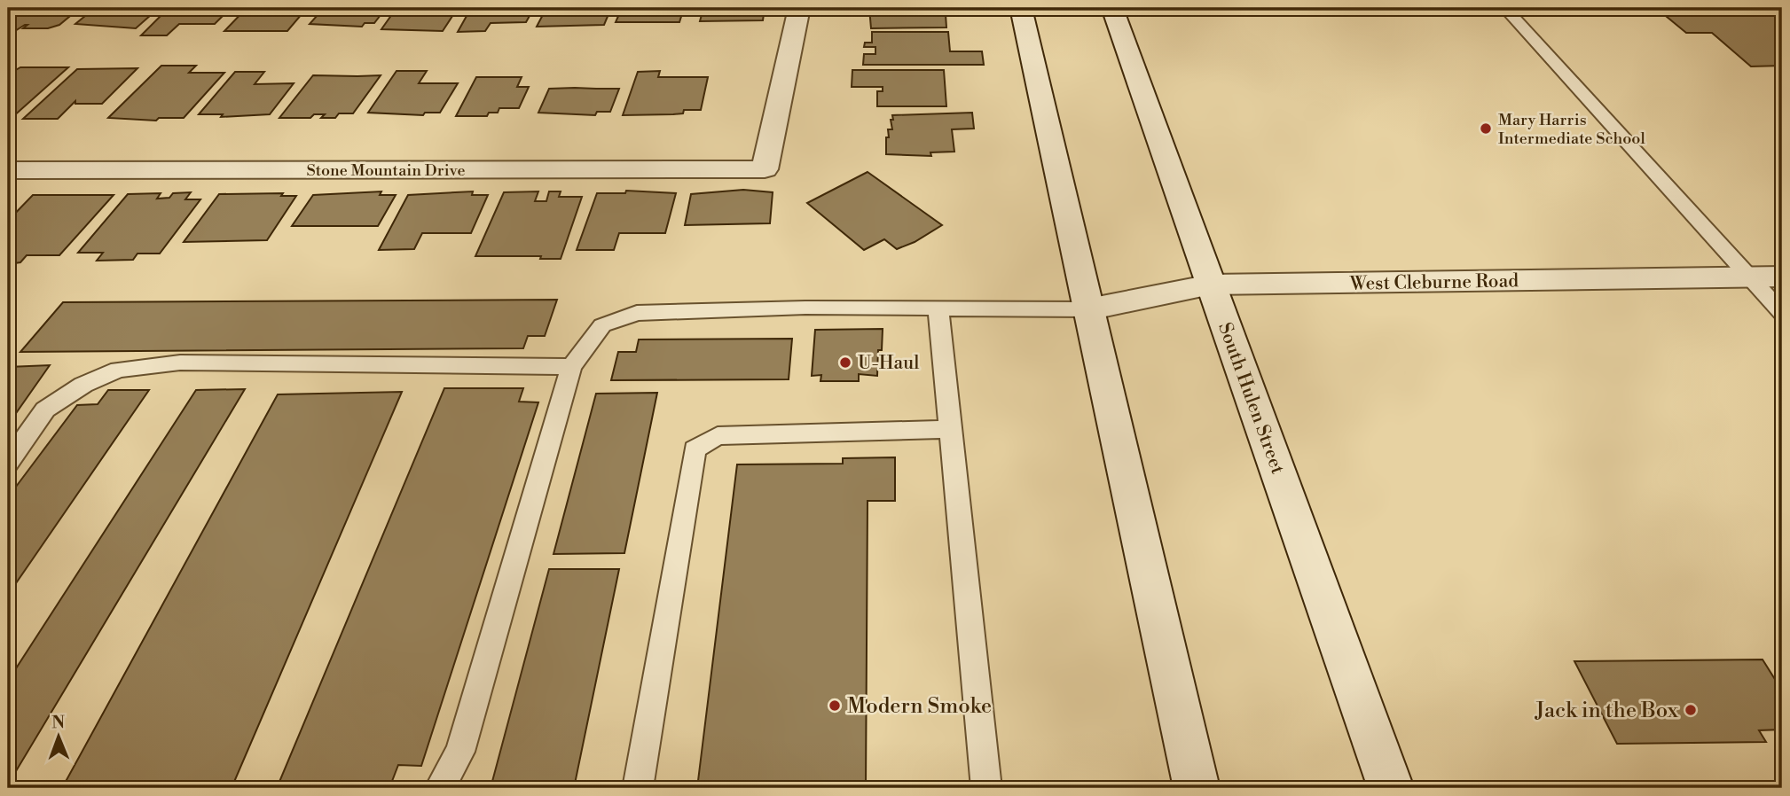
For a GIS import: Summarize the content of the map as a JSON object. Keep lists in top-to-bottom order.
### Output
{
  "streets": {
    "main road": ["Stone Mountain Drive", "West Cleburne Road", "South Hulen Street"]
  },
  "crossings": [
    ["West Cleburne Road", "South Hulen Street"]
  ],
  "places": [
    "Mary Harris Intermediate School",
    "U-Haul",
    "Modern Smoke",
    "Jack in the Box"
  ],
  "north": "top"
}
